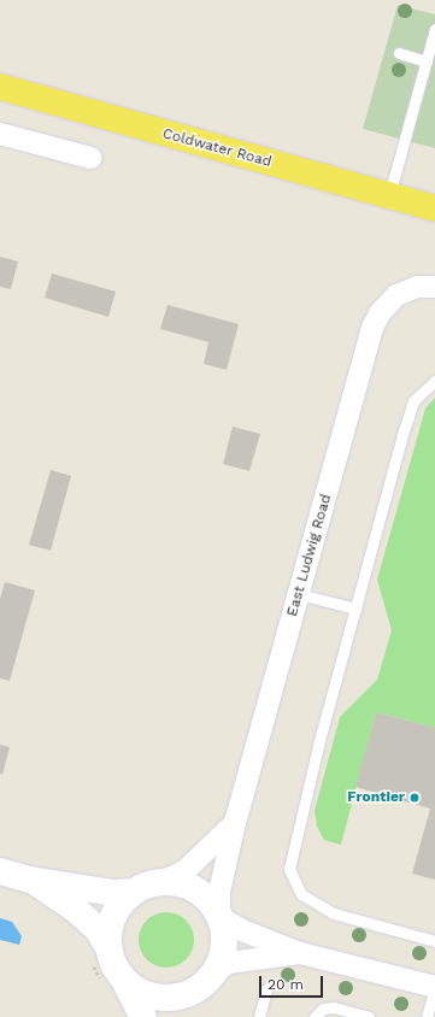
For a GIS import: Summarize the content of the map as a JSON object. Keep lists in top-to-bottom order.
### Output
{
  "streets": {
    "main road": ["Coldwater Road"],
    "street": ["East Ludwig Road"]
  },
  "places": ["Frontier"],
  "scale_bar": "20 m"
}
